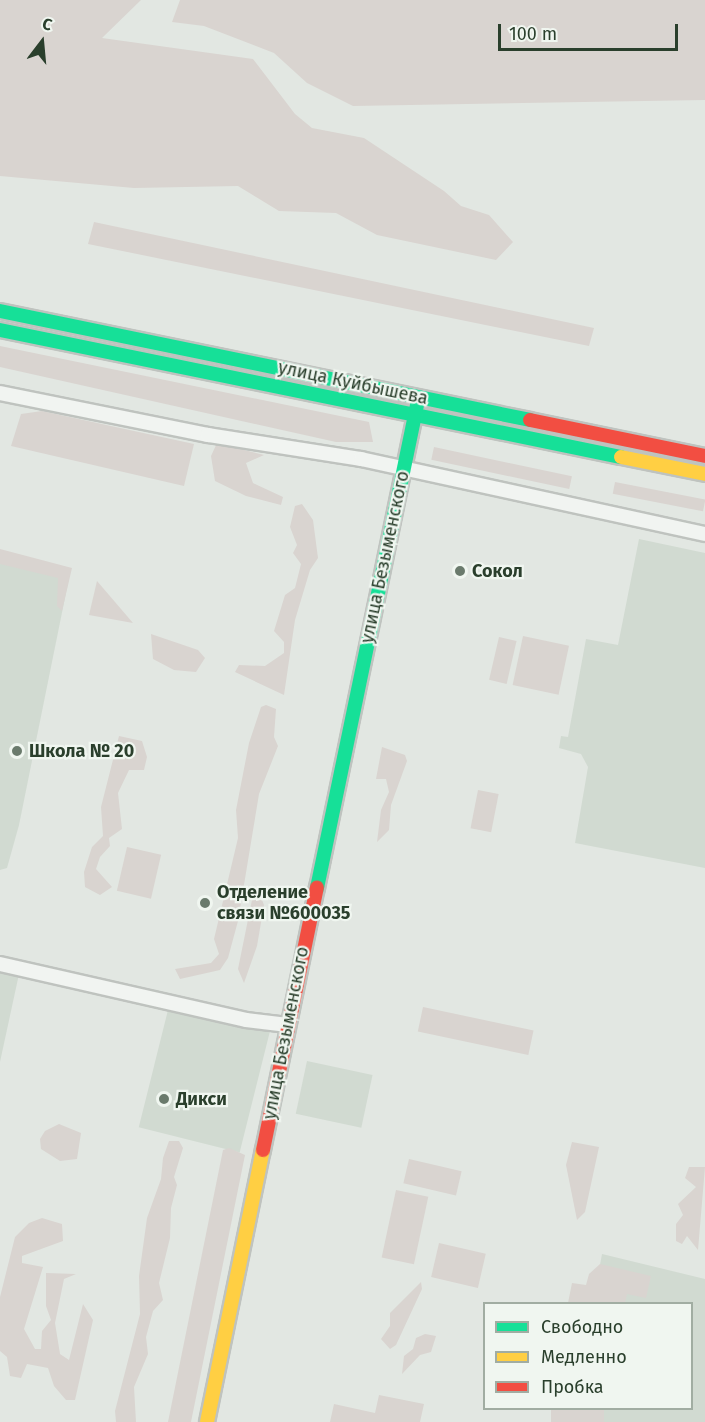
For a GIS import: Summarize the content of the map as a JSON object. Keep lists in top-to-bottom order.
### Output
{
  "streets": {
    "main road": ["улица Куйбышева", "улица Безыменского"]
  },
  "crossings": [
    ["улица Куйбышева", "улица Безыменского"]
  ],
  "places": [
    "Сокол",
    "Школа № 20",
    "Отделение связи №600035",
    "Дикси"
  ],
  "legend": ["Свободно", "Медленно", "Пробка"],
  "scale_bar": "100 m",
  "north": "top"
}
